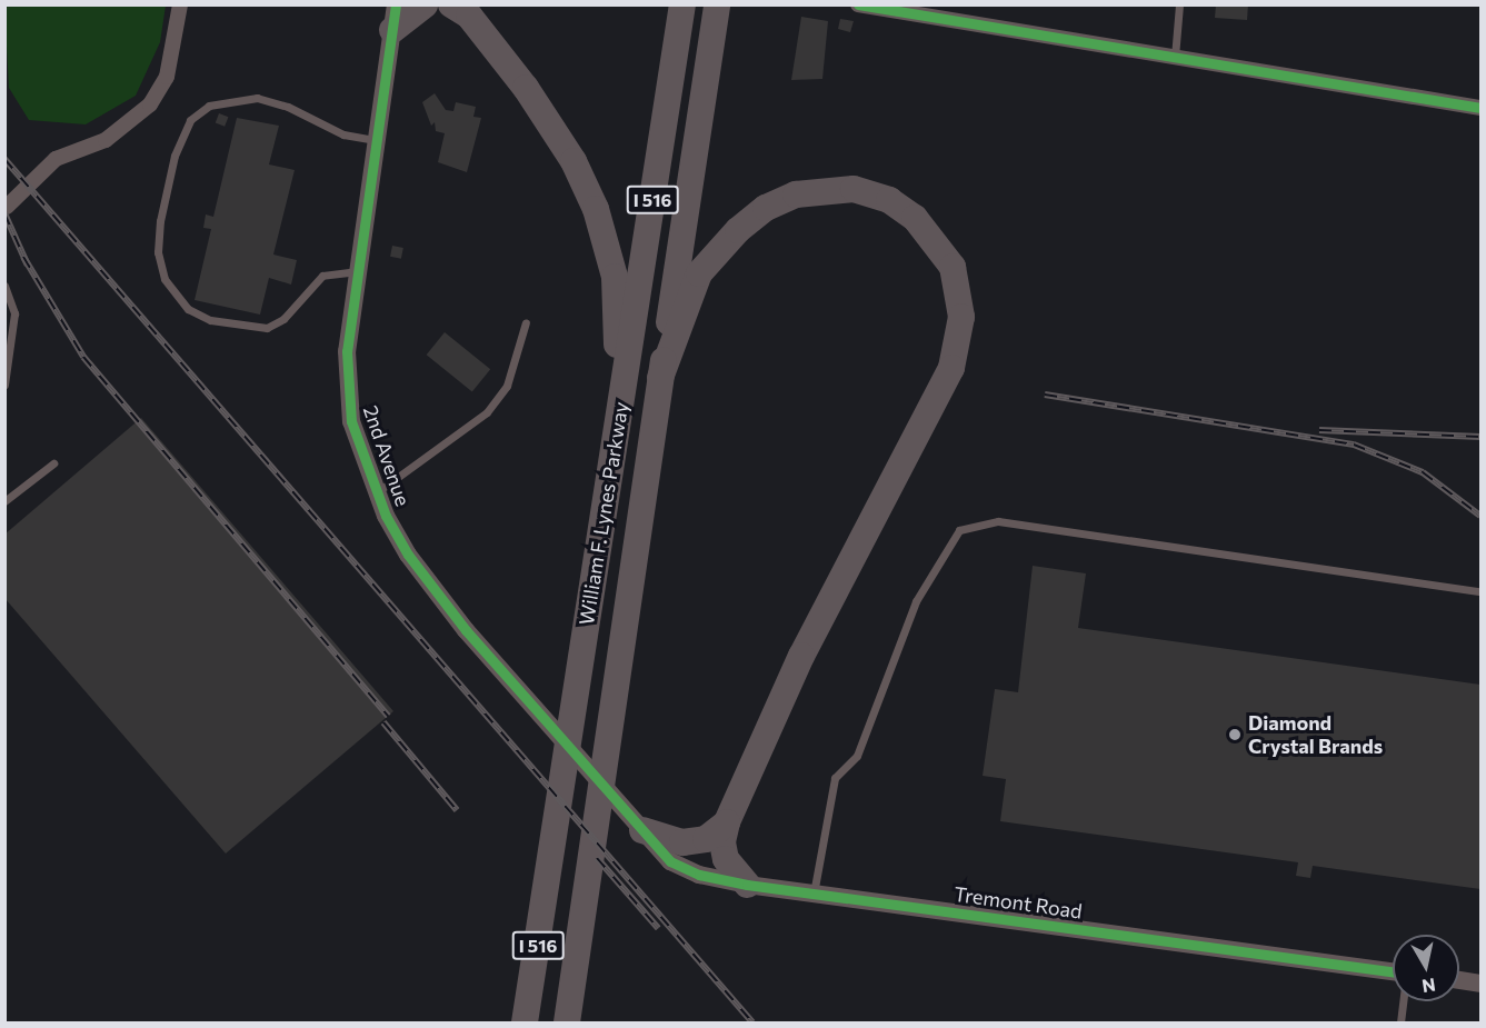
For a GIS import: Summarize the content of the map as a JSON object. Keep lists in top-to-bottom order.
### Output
{
  "streets": {
    "highway": ["I 516", "William F. Lynes Parkway"],
    "street": ["2nd Avenue", "Tremont Road"]
  },
  "crossings": [
    ["2nd Avenue", "Tremont Road"]
  ],
  "places": ["Diamond Crystal Brands"],
  "north": "bottom"
}
